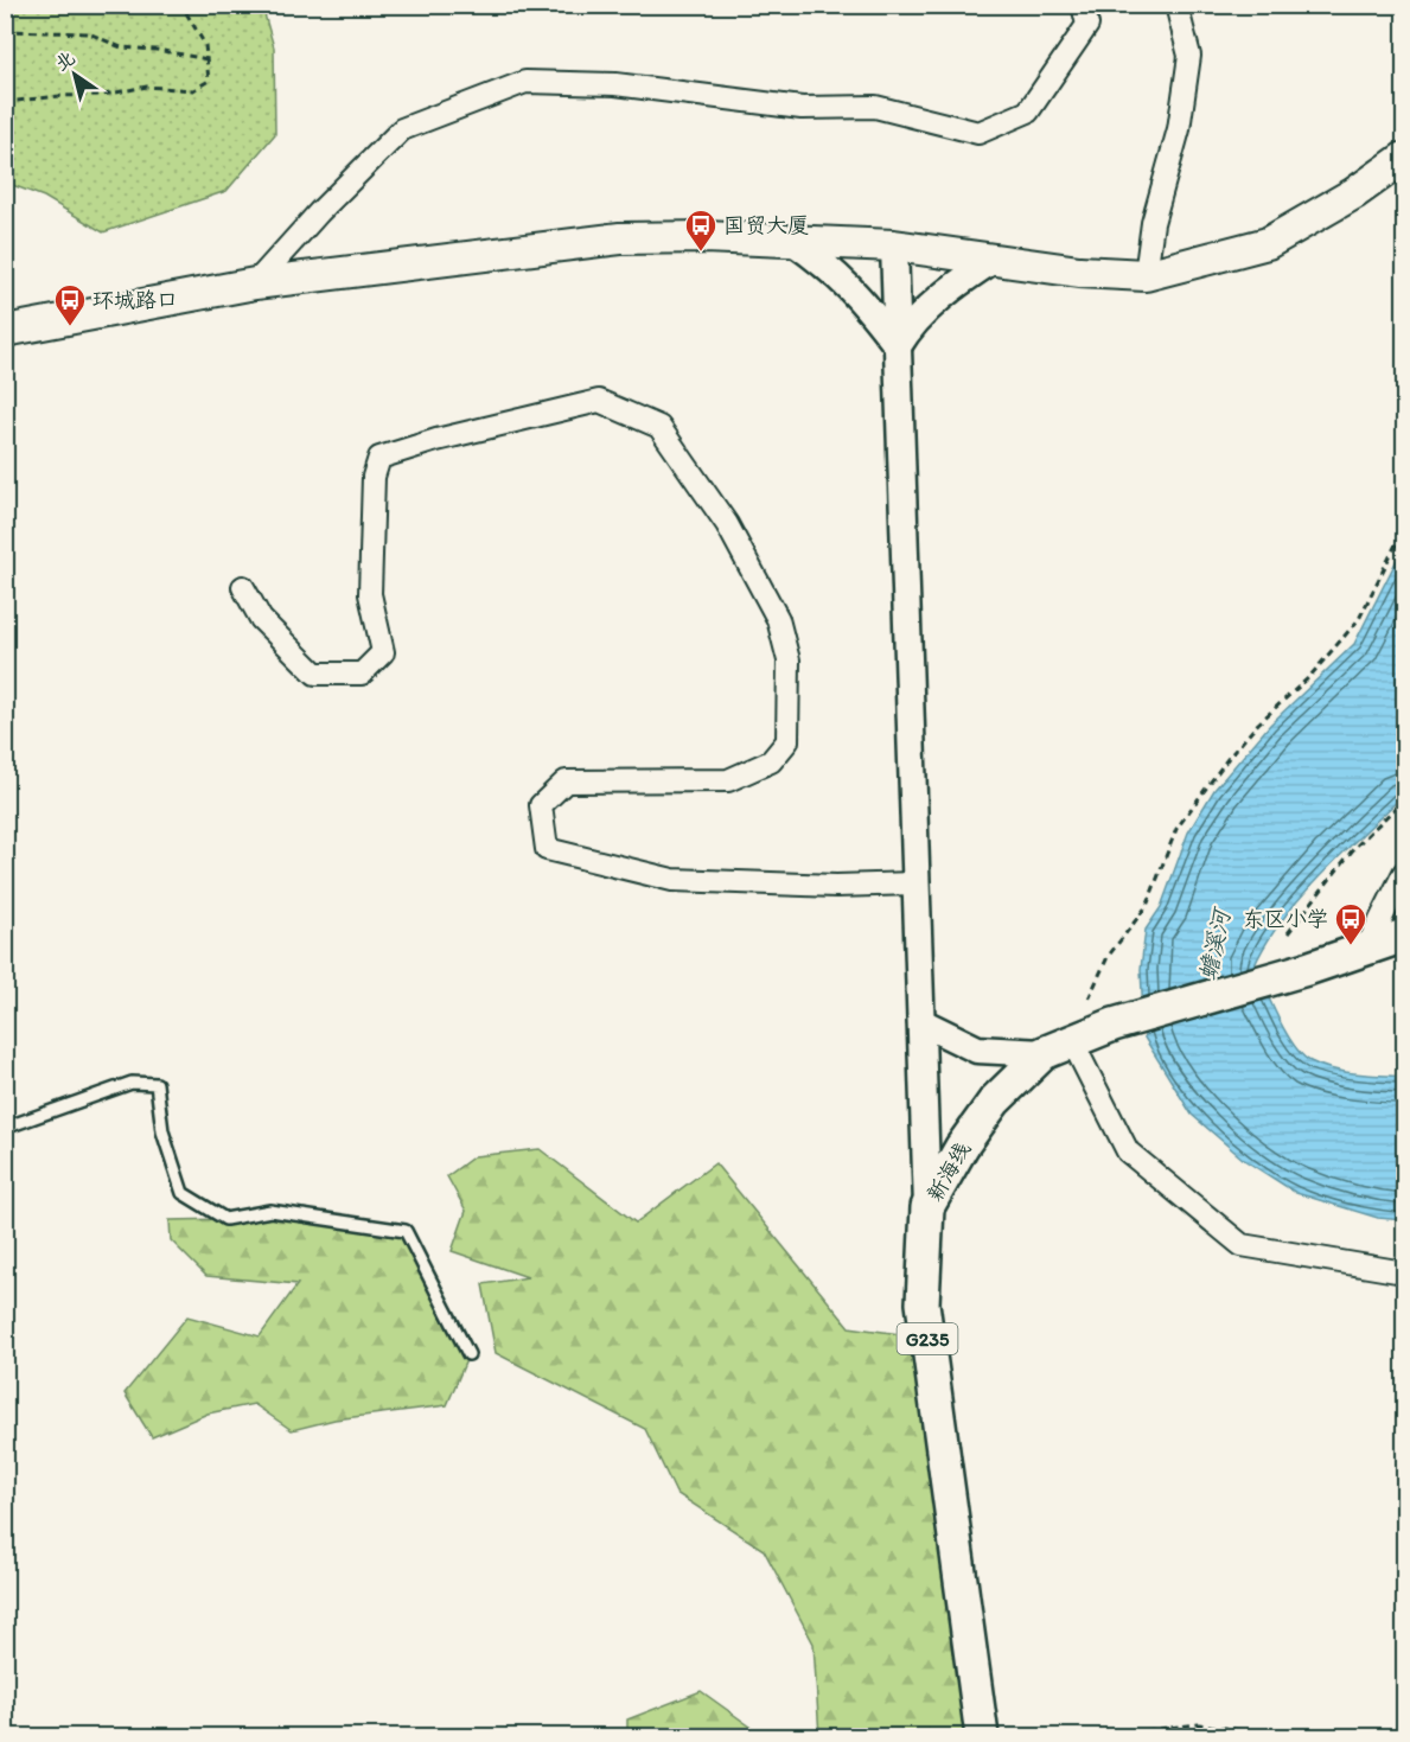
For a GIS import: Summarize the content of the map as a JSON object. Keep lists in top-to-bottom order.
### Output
{
  "streets": {
    "main road": ["新海线", "G235"]
  },
  "water": ["蟾溪河"],
  "places": {
    "bus stop": ["国贸大厦", "环城路口", "东区小学"]
  },
  "north": "top left"
}
